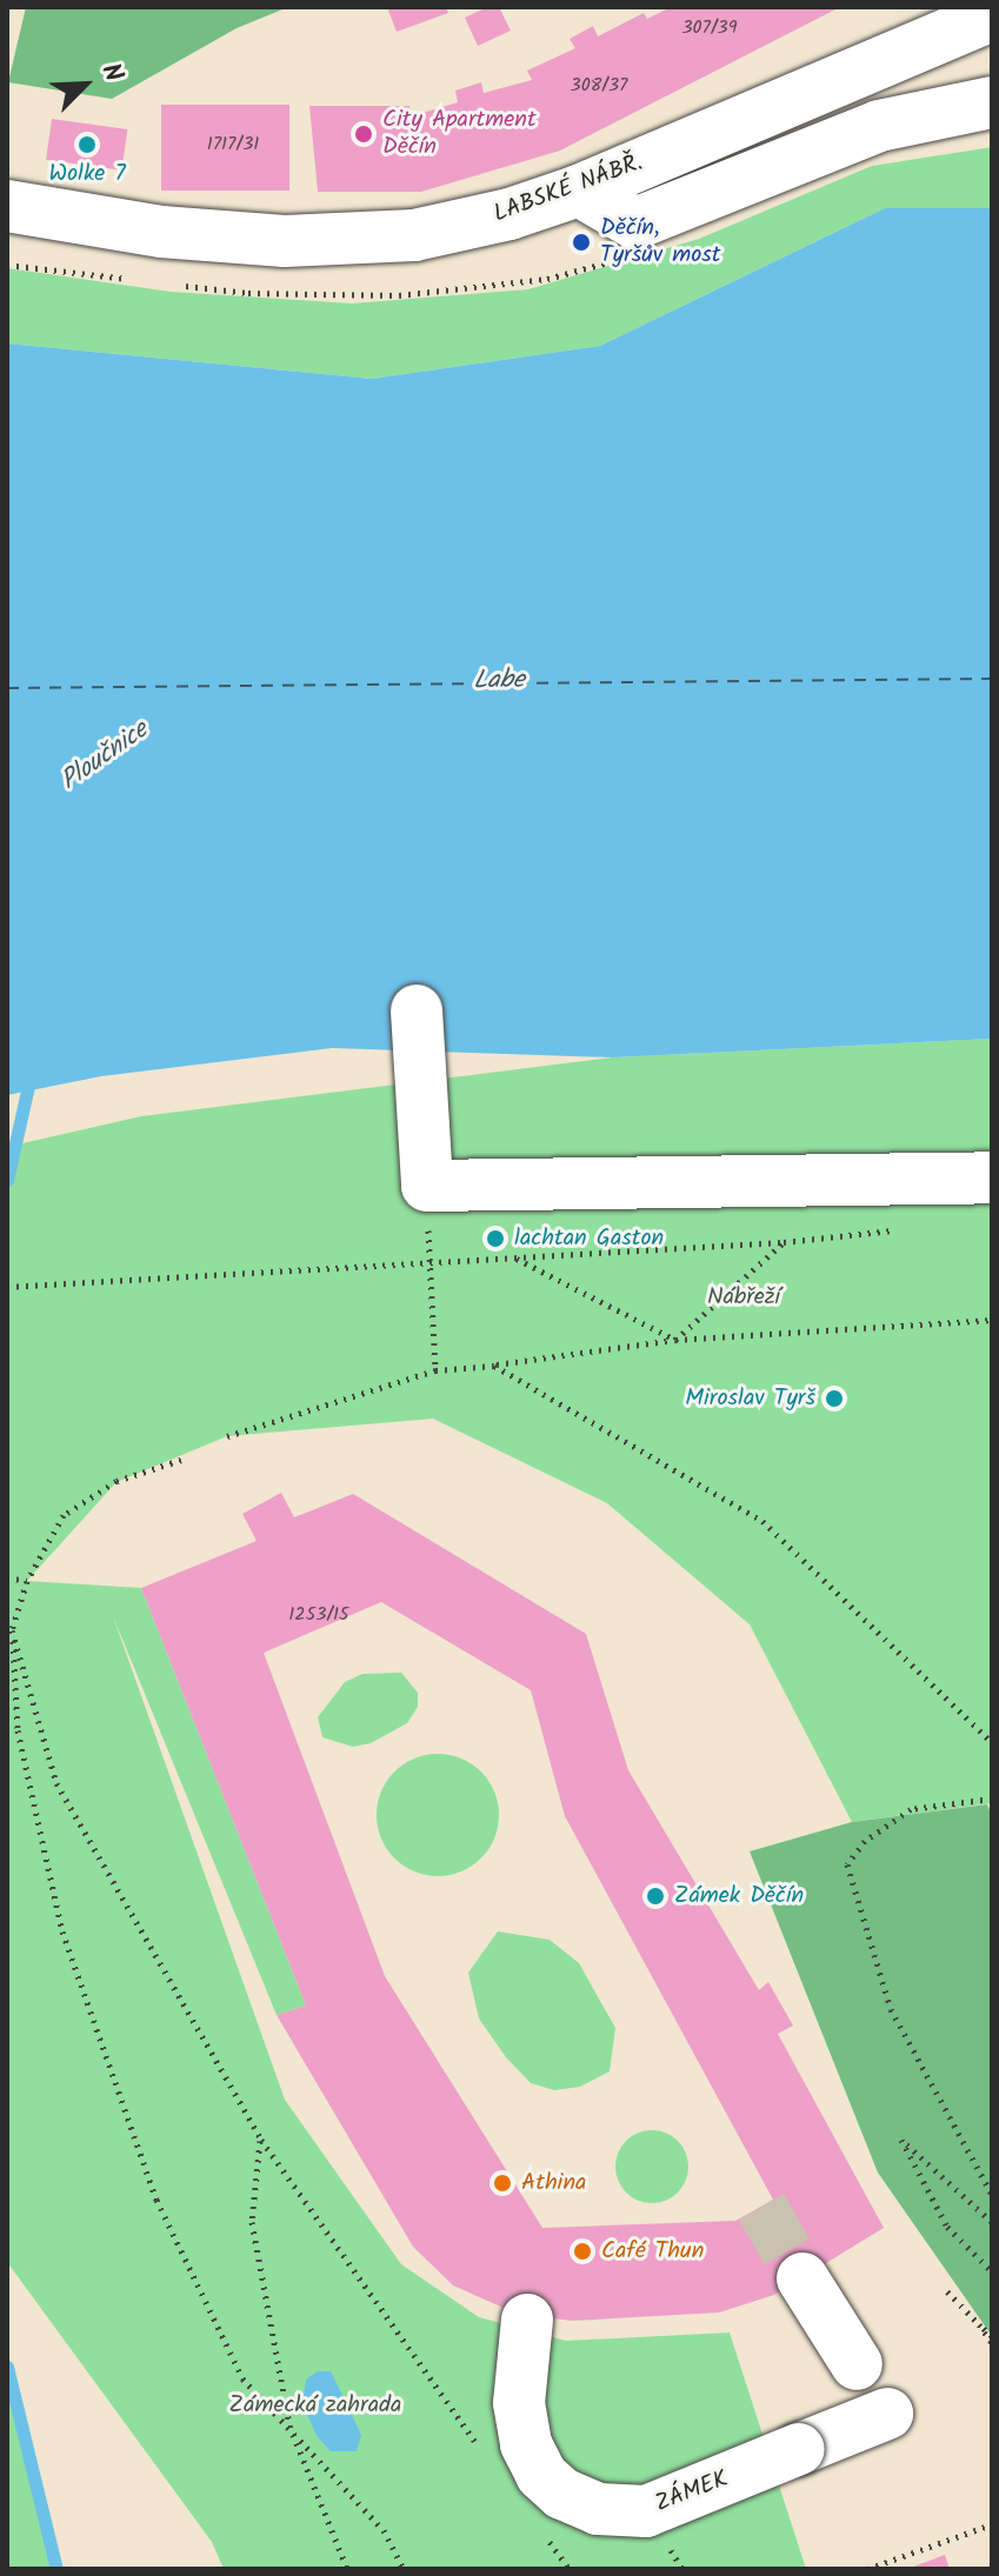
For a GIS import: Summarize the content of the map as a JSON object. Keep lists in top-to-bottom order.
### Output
{
  "streets": {
    "street": ["LABSKÉ NÁBŘ.", "ZÁMEK"]
  },
  "water": ["Labe", "Ploučnice"],
  "parks": ["Nábřeží", "Zámecká zahrada"],
  "places": [
    "City Apartment Děčín",
    "Wolke 7",
    "Děčín, Tyršův most",
    "lachtan Gaston",
    "Miroslav Tyrš",
    "Zámek Děčín",
    "Athina",
    "Café Thun"
  ],
  "house_numbers": [
    "307/39",
    "308/37",
    "1717/31",
    "1253/15"
  ],
  "north": "top right"
}
